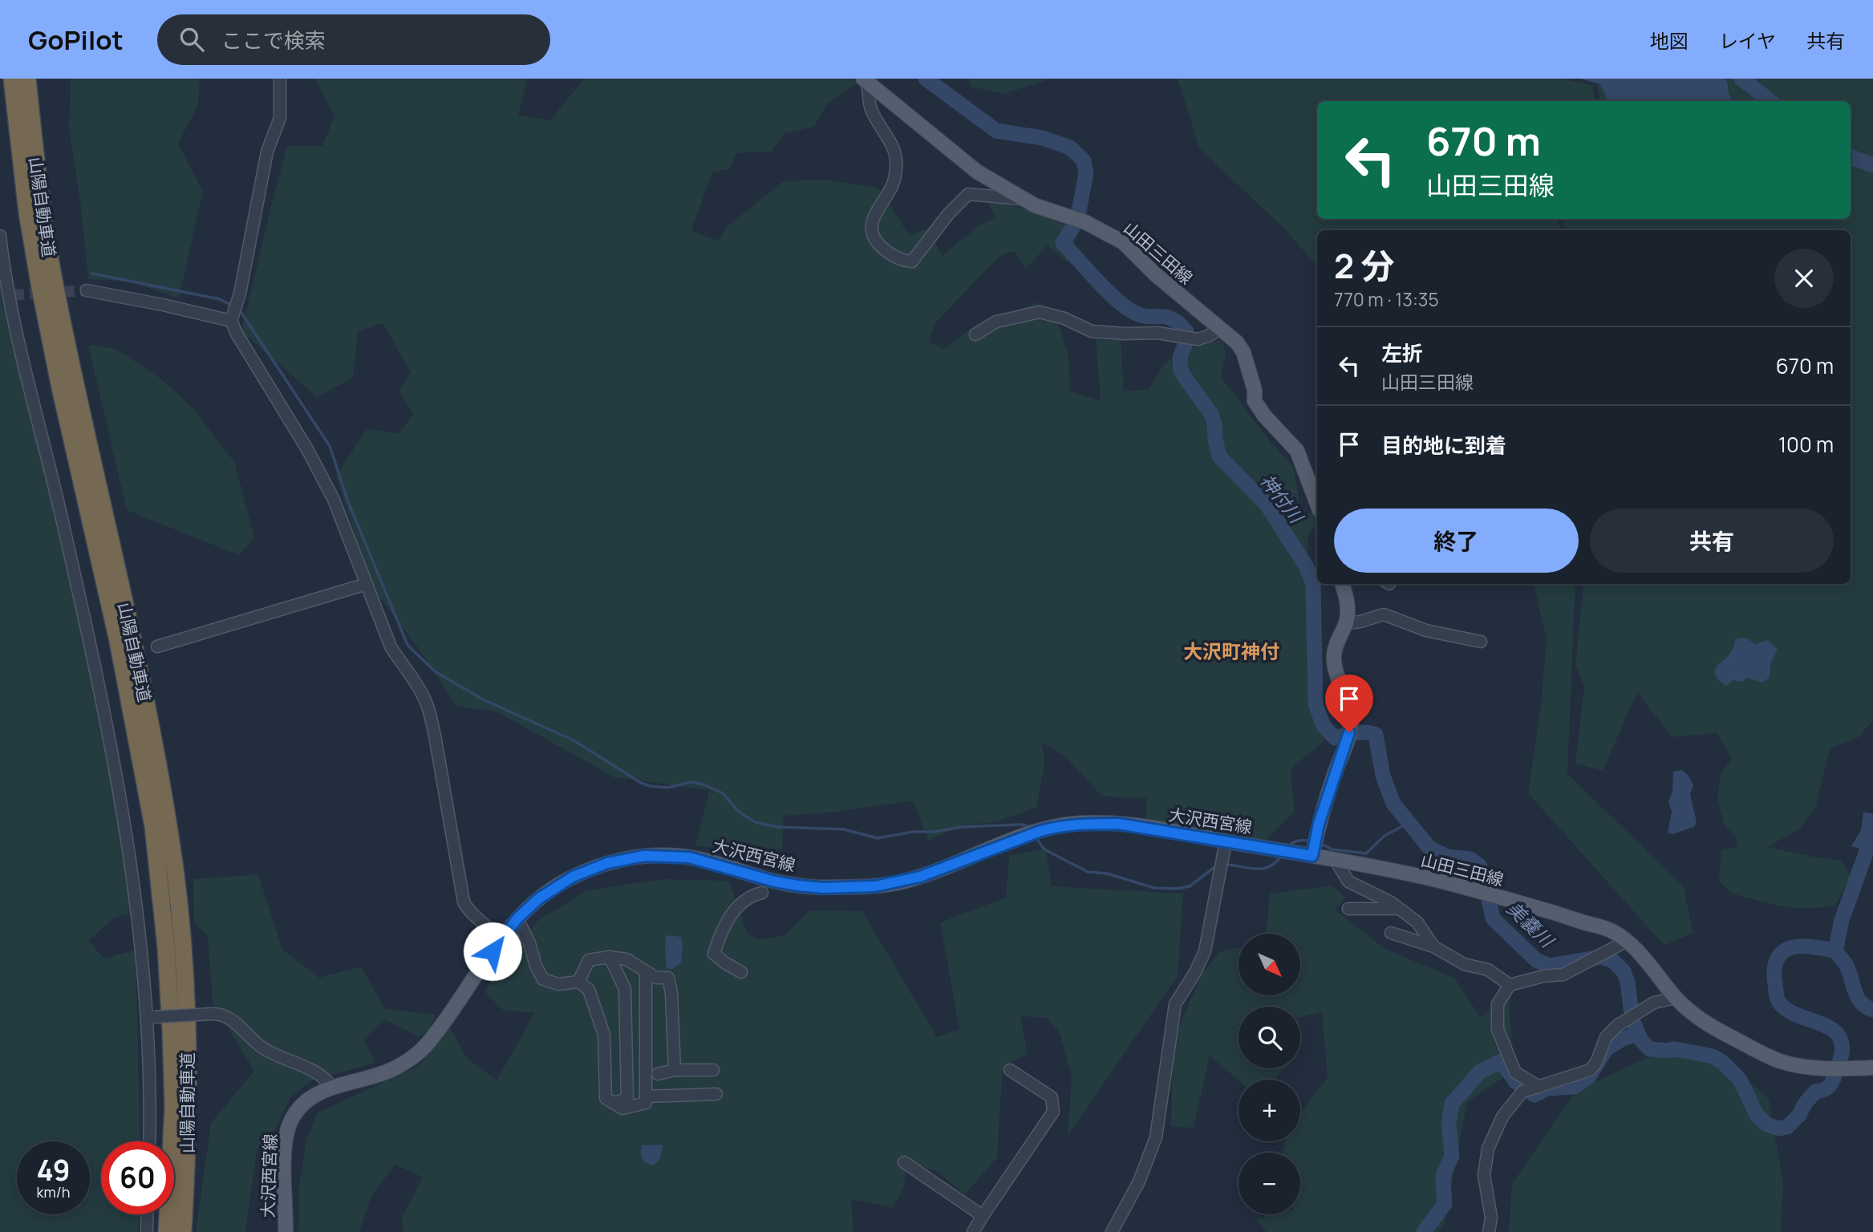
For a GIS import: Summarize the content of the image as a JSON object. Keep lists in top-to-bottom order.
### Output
{
  "streets": {
    "highway": ["山陽自動車道"],
    "main road": ["山田三田線", "大沢西宮線"]
  },
  "crossings": [
    ["山田三田線", "大沢西宮線"]
  ],
  "districts": ["大沢町神付"],
  "water": ["神付川", "美嚢川"],
  "north": "bottom right",
  "page": {
    "header": "GoPilot",
    "search": "ここで検索",
    "nav": ["地図", "レイヤ", "共有"],
    "turn": ["670 m", "山田三田線"],
    "heading": ["2 分", "770 m · 13:35"],
    "list": [
      {
        "name": "左折",
        "note": "山田三田線",
        "value": "670 m"
      },
      {
        "name": "目的地に到着",
        "value": "100 m"
      }
    ],
    "buttons": ["終了", "共有"],
    "map_buttons": ["+", "−"],
    "speed": "49 km/h",
    "limit": "60"
  }
}
